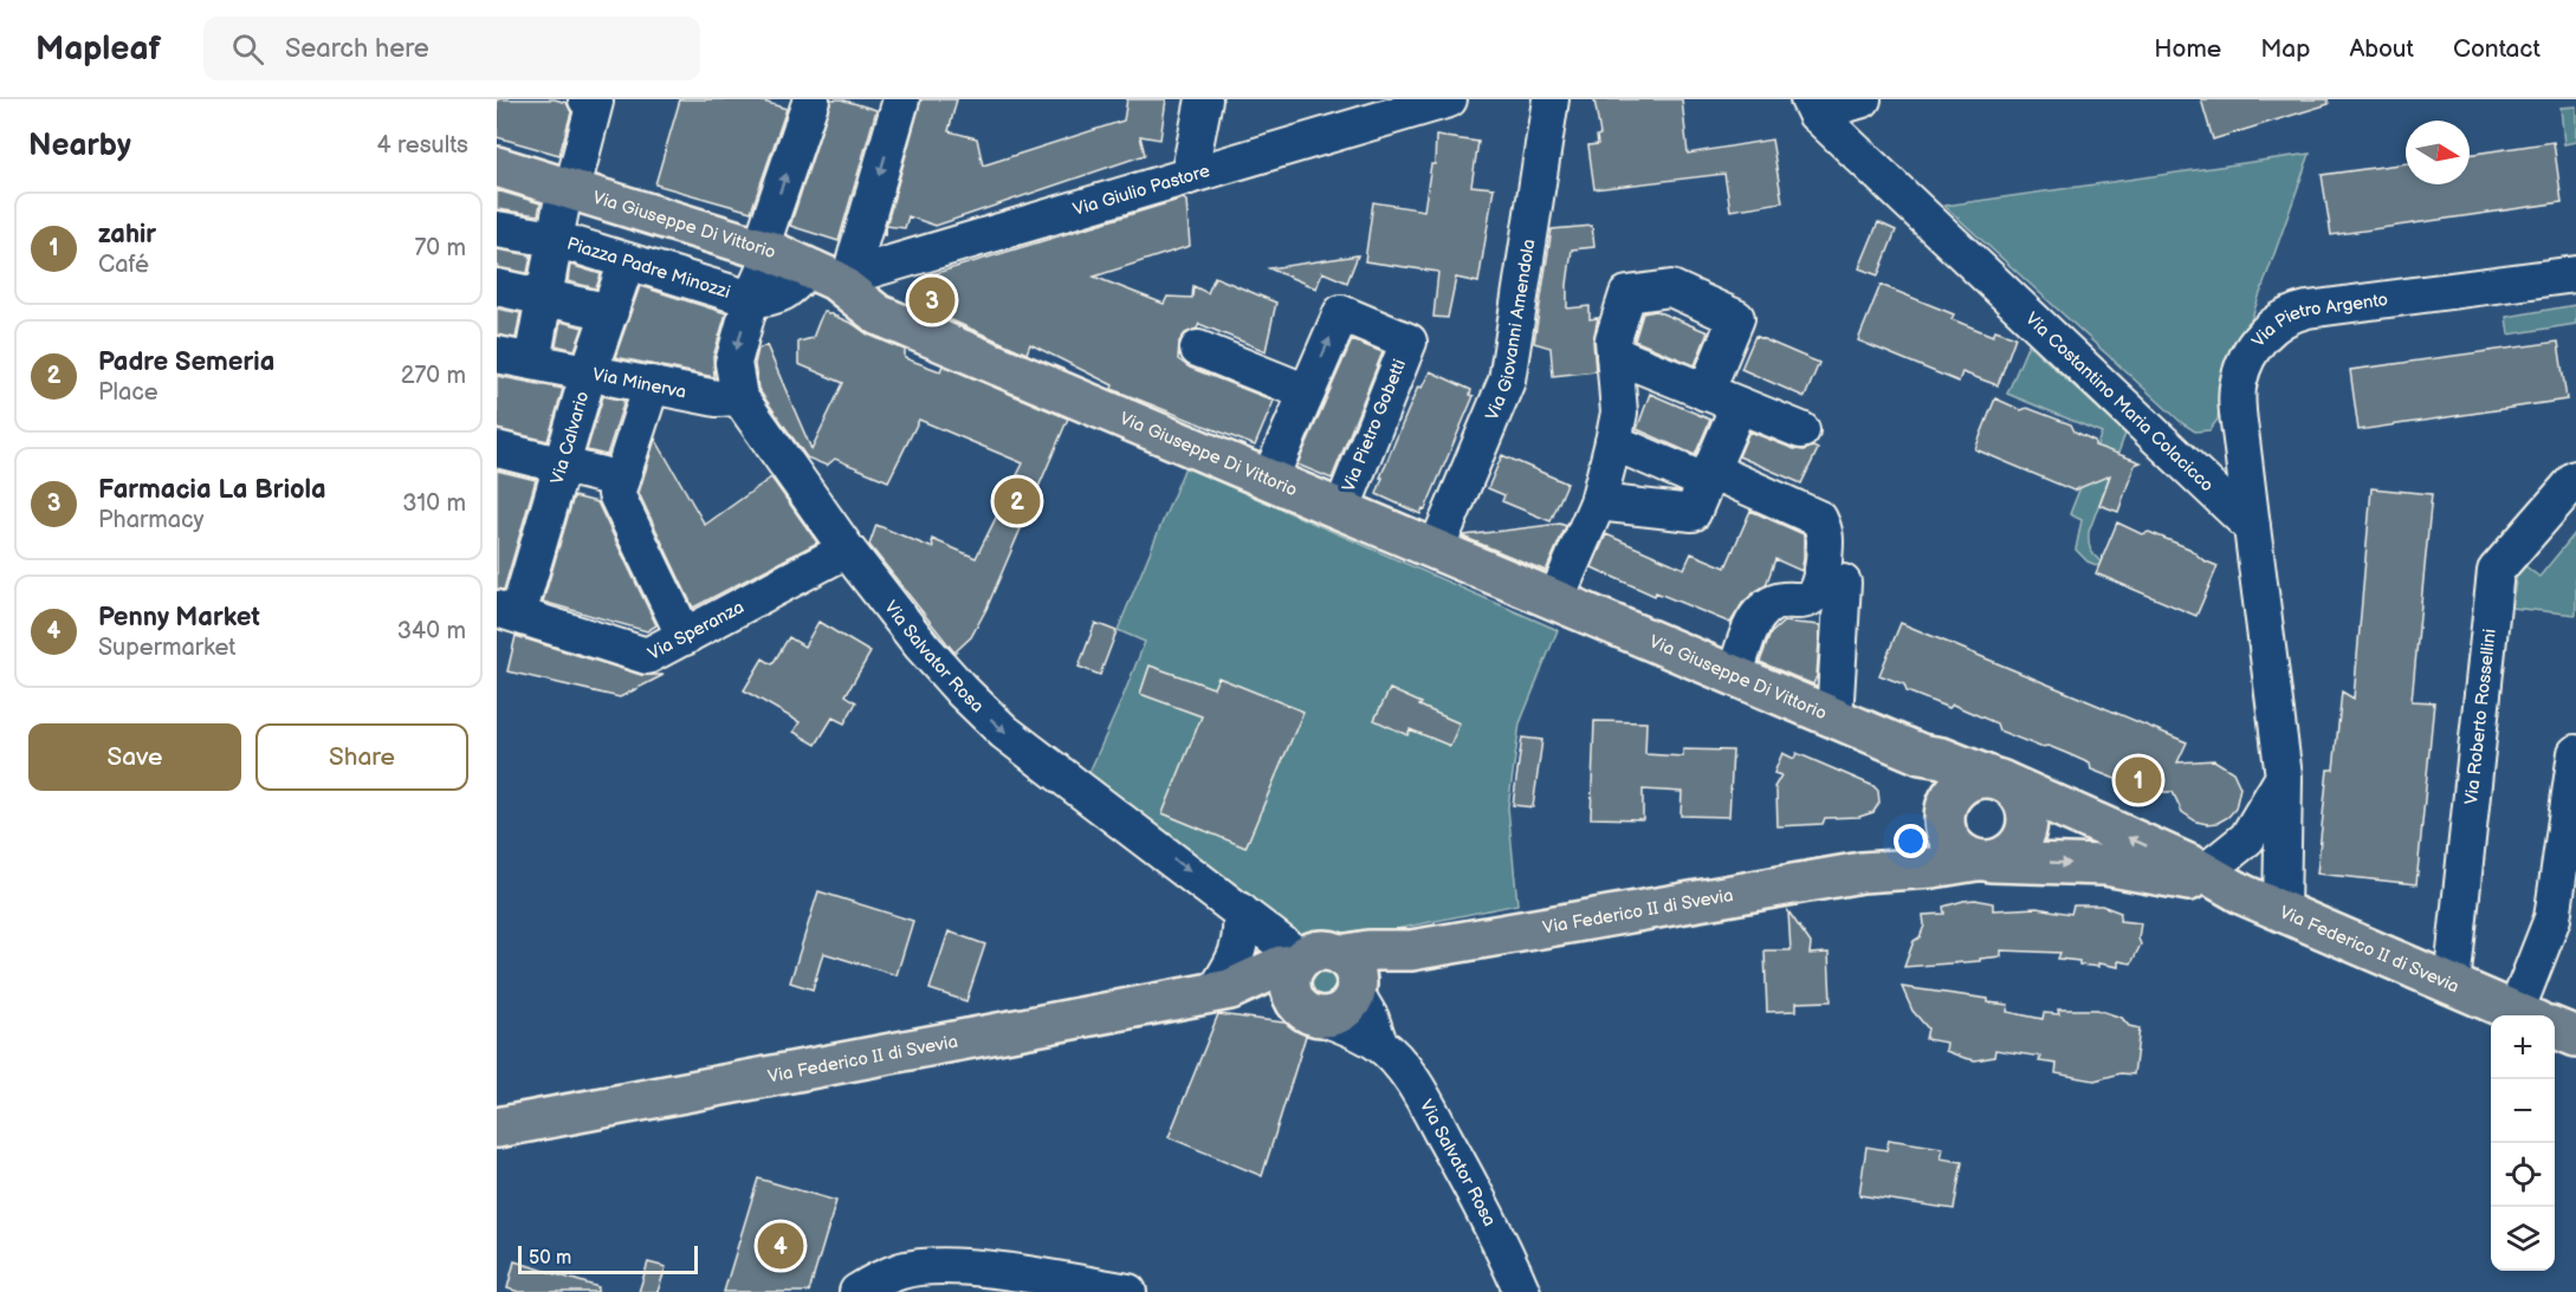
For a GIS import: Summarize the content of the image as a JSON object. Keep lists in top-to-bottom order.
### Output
{
  "streets": {
    "main road": ["Via Giuseppe Di Vittorio", "Via Federico II di Svevia"],
    "street": [
      "Via Giulio Pastore",
      "Piazza Padre Minozzi",
      "Via Pietro Argento",
      "Via Giovanni Amendola",
      "Via Minerva",
      "Via Costantino Maria Colacicco",
      "Via Pietro Gobetti",
      "Via Calvario",
      "Via Speranza",
      "Via Salvator Rosa",
      "Via Roberto Rossellini"
    ]
  },
  "crossings": [
    ["Via Giulio Pastore", "Via Giuseppe Di Vittorio"],
    ["Via Giuseppe Di Vittorio", "Piazza Padre Minozzi"],
    ["Via Giuseppe Di Vittorio", "Via Giovanni Amendola"],
    ["Via Giuseppe Di Vittorio", "Via Pietro Gobetti"],
    ["Via Giuseppe Di Vittorio", "Via Salvator Rosa"],
    ["Via Giuseppe Di Vittorio", "Via Federico II di Svevia"],
    ["Piazza Padre Minozzi", "Via Calvario"],
    ["Piazza Padre Minozzi", "Via Salvator Rosa"],
    ["Via Pietro Argento", "Via Costantino Maria Colacicco"],
    ["Via Minerva", "Via Calvario"],
    ["Via Minerva", "Via Salvator Rosa"],
    ["Via Calvario", "Via Speranza"],
    ["Via Speranza", "Via Salvator Rosa"],
    ["Via Salvator Rosa", "Via Federico II di Svevia"],
    ["Via Roberto Rossellini", "Via Federico II di Svevia"]
  ],
  "scale_bar": "50 m",
  "north": "right",
  "page": {
    "header": "Mapleaf",
    "search": "Search here",
    "nav": [
      "Home",
      "Map",
      "About",
      "Contact"
    ],
    "heading": ["Nearby", "4 results"],
    "list": [
      {
        "mark": "1",
        "name": "zahir",
        "note": "Café",
        "value": "70 m"
      },
      {
        "mark": "2",
        "name": "Padre Semeria",
        "note": "Place",
        "value": "270 m"
      },
      {
        "mark": "3",
        "name": "Farmacia La Briola",
        "note": "Pharmacy",
        "value": "310 m"
      },
      {
        "mark": "4",
        "name": "Penny Market",
        "note": "Supermarket",
        "value": "340 m"
      }
    ],
    "pins": [
      "3",
      "2",
      "1",
      "4"
    ],
    "buttons": ["Save", "Share"],
    "map_buttons": ["+", "−"],
    "scale": "50 m"
  }
}
